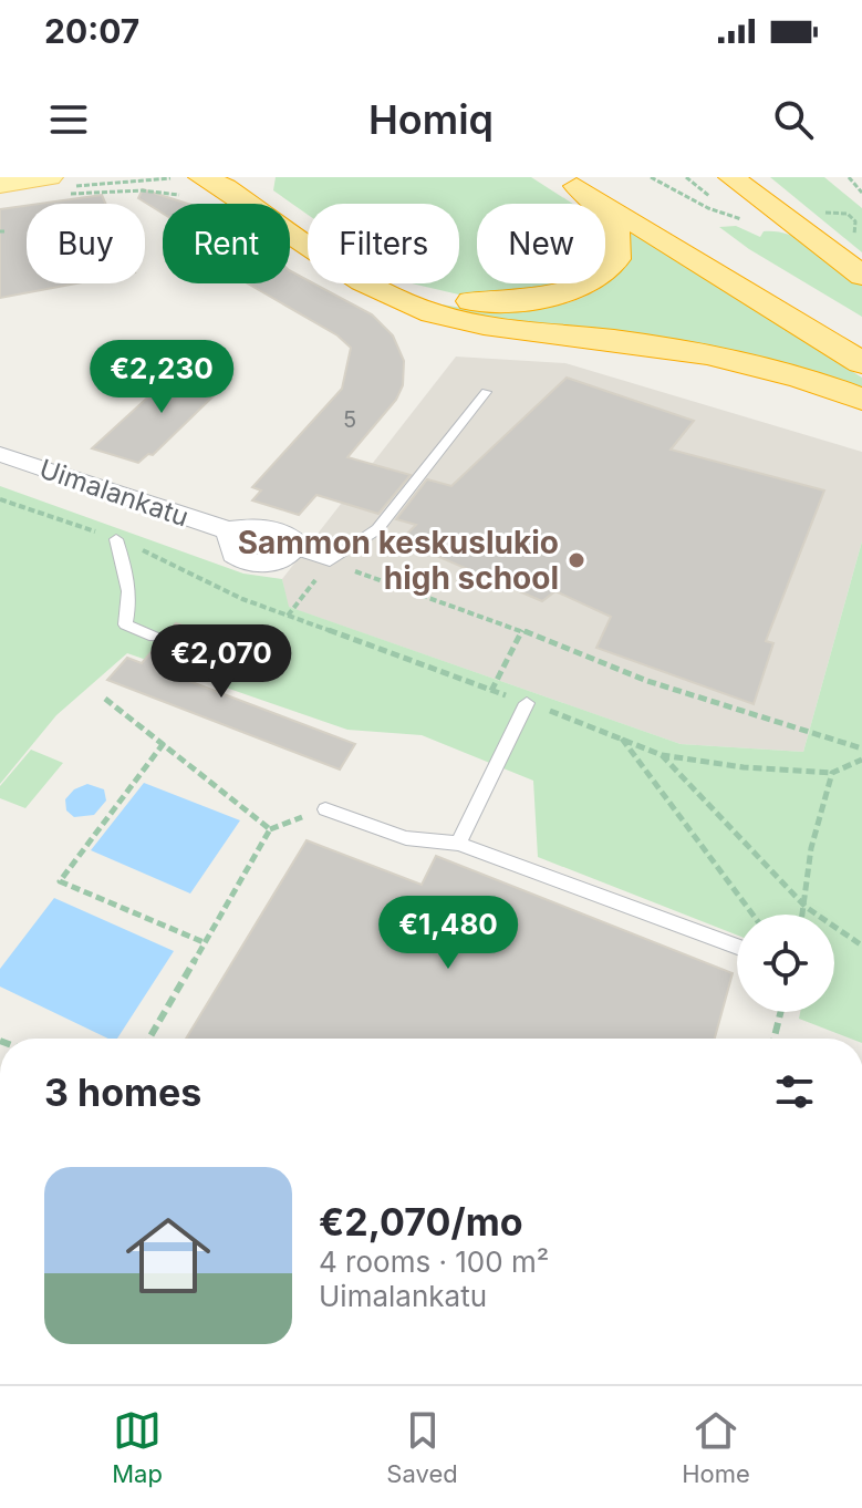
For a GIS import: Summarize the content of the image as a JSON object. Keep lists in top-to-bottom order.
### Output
{
  "streets": {
    "street": ["Uimalankatu"]
  },
  "places": ["Sammon keskuslukio high school"],
  "house_numbers": ["5"],
  "page": {
    "status": "20:07",
    "header": "Homiq",
    "chip": [
      "Buy",
      "Rent",
      "Filters",
      "New"
    ],
    "price": ["€2,230", "€2,070", "€1,480"],
    "heading": "3 homes",
    "list": [
      {
        "name": "€2,070/mo",
        "note": "4 rooms · 100 m² · Uimalankatu"
      }
    ],
    "tabs": ["Map", "Saved", "Home"]
  }
}
